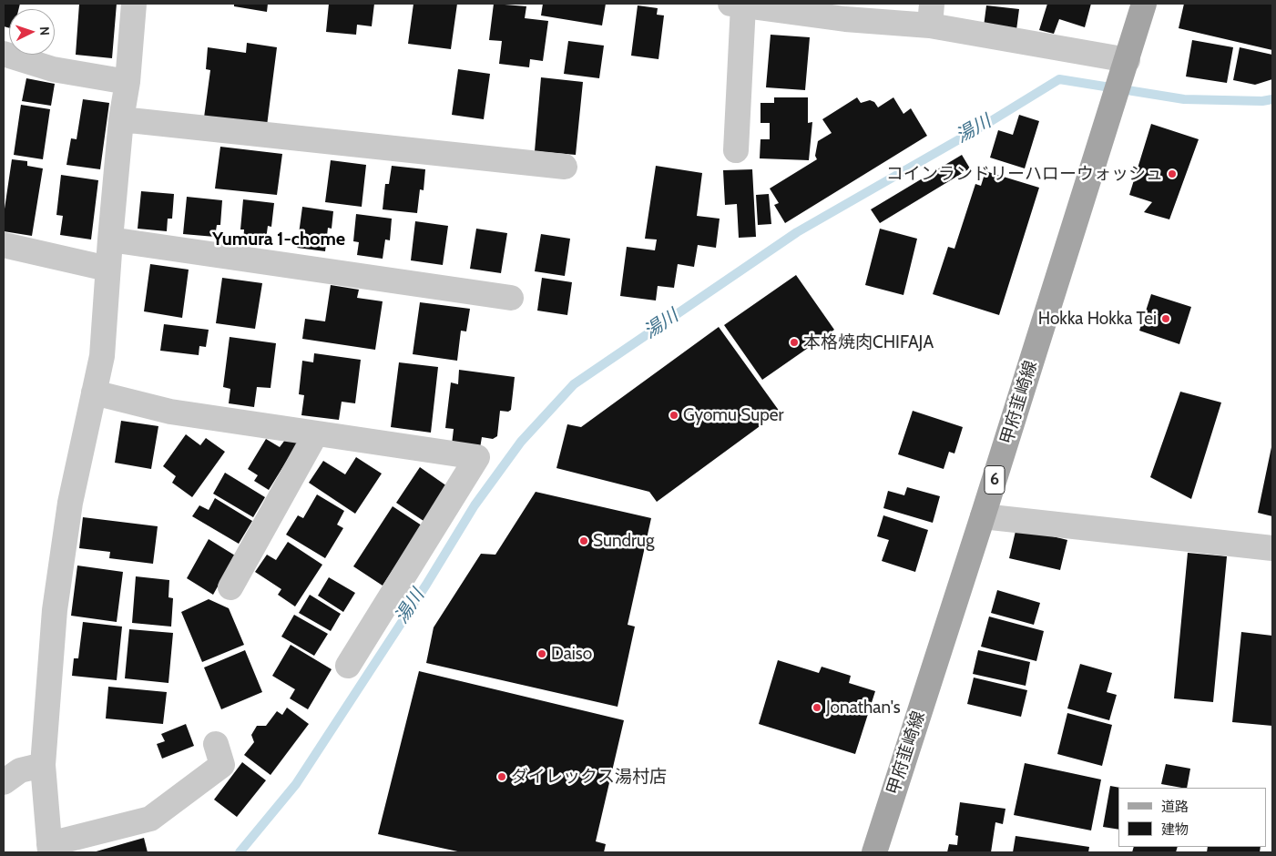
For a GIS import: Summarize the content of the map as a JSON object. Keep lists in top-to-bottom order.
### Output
{
  "streets": {
    "main road": ["甲府韮崎線", "6"]
  },
  "districts": ["Yumura 1-chome"],
  "water": ["湯川"],
  "places": [
    "コインランドリーハローウォッシュ",
    "Hokka Hokka Tei",
    "本格焼肉CHIFAJA",
    "Gyomu Super",
    "Sundrug",
    "Daiso",
    "Jonathan's",
    "ダイレックス湯村店"
  ],
  "legend": ["道路", "建物"],
  "north": "right"
}
